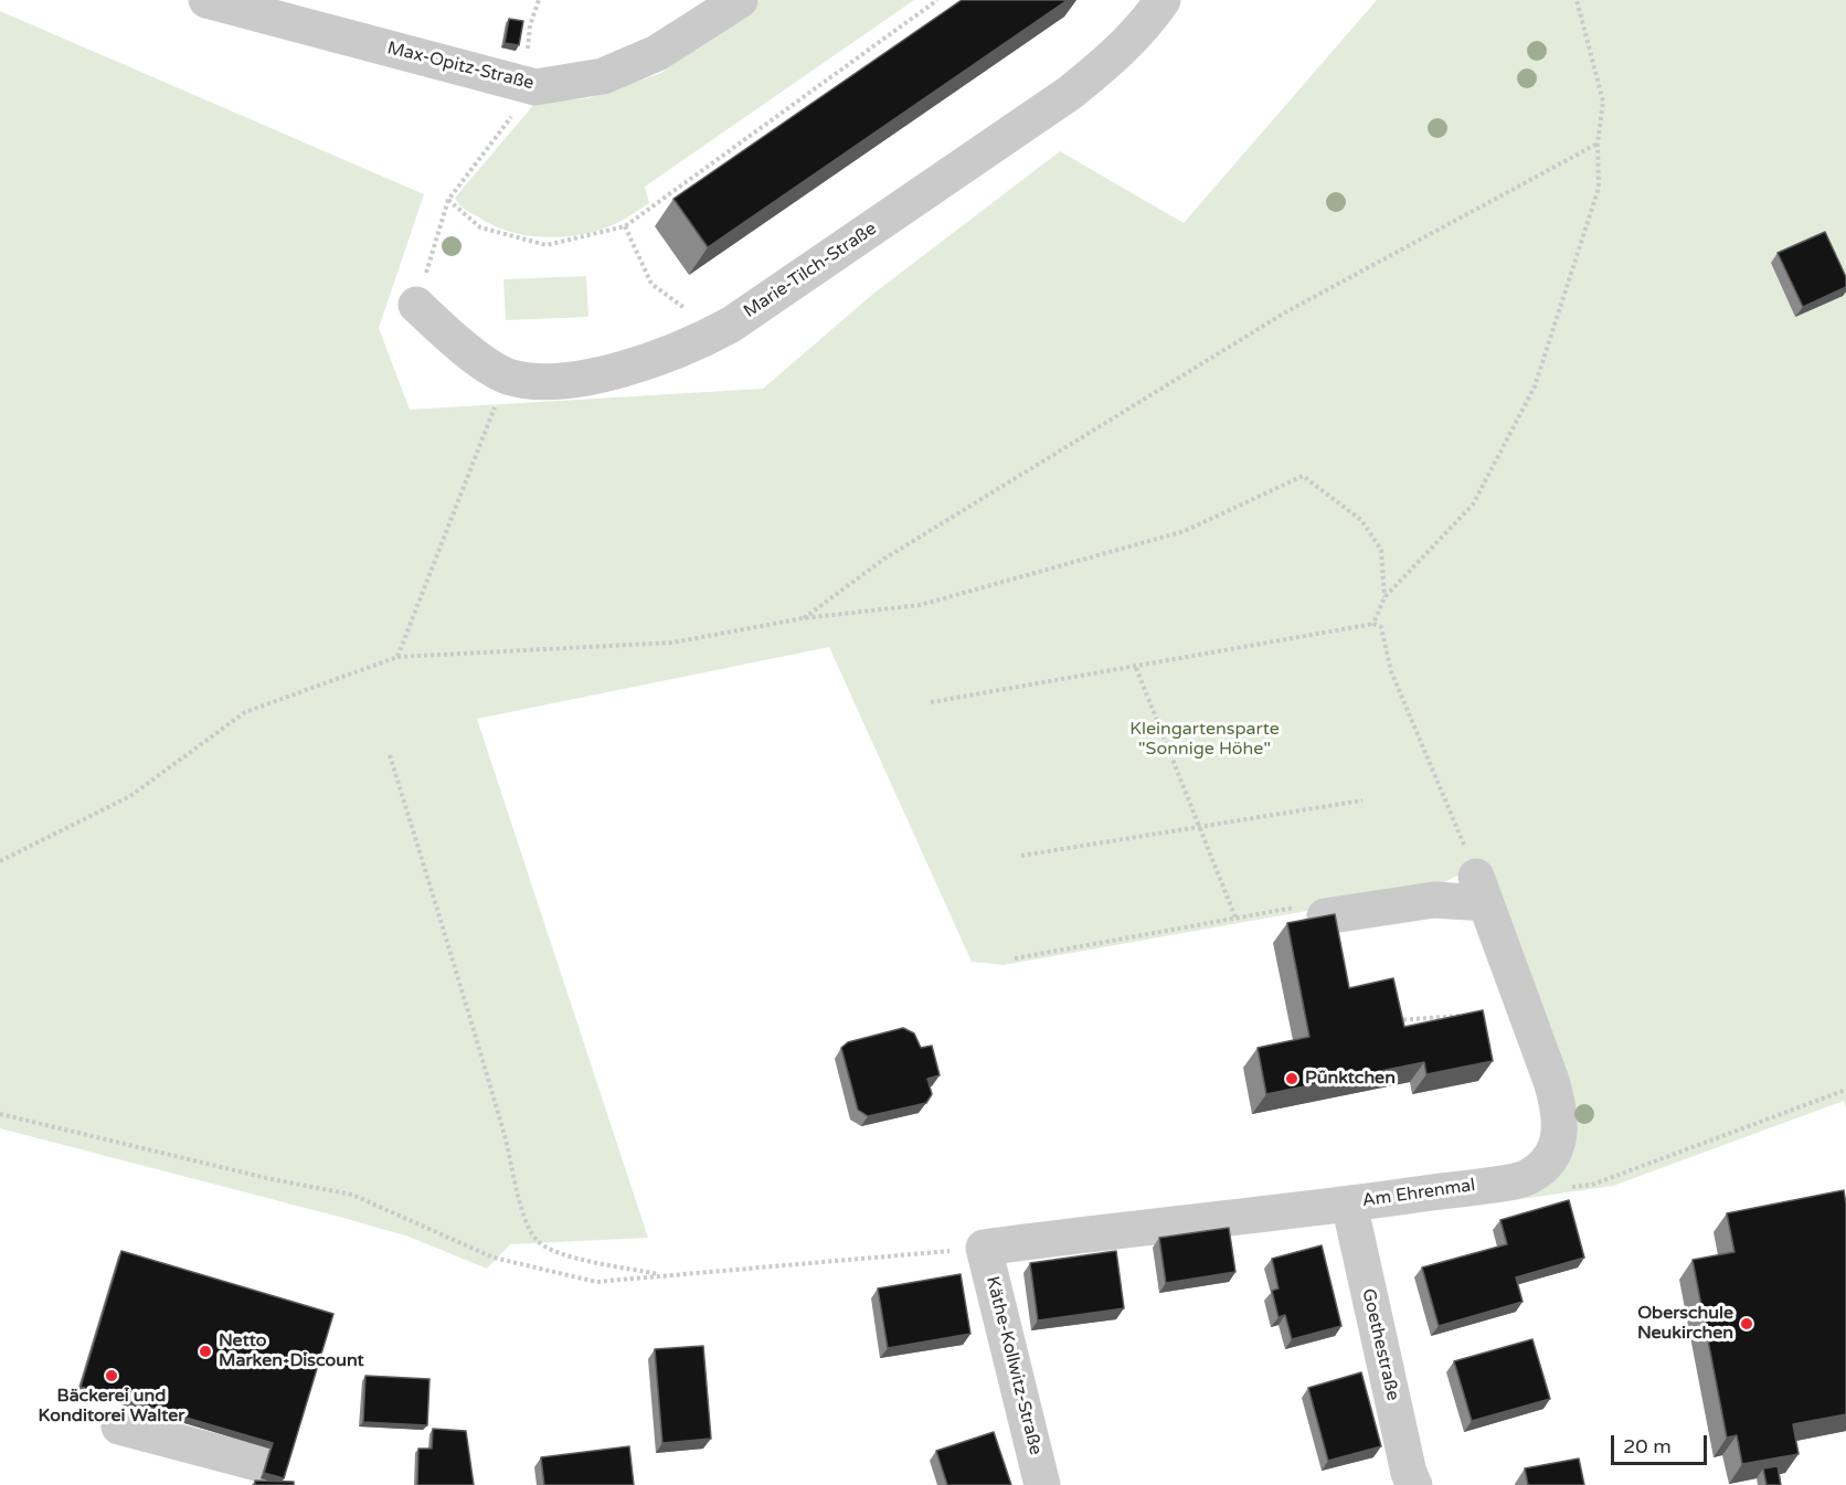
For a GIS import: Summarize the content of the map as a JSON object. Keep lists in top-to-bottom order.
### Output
{
  "streets": {
    "street": [
      "Max-Opitz-Straße",
      "Marie-Tilch-Straße",
      "Am Ehrenmal",
      "Goethestraße",
      "Käthe-Kollwitz-Straße"
    ]
  },
  "crossings": [
    ["Am Ehrenmal", "Goethestraße"],
    ["Am Ehrenmal", "Käthe-Kollwitz-Straße"]
  ],
  "parks": ["Kleingartensparte \"Sonnige Höhe\""],
  "places": [
    "Pünktchen",
    "Oberschule Neukirchen",
    "Netto Marken-Discount",
    "Bäckerei und Konditorei Walter"
  ],
  "scale_bar": "20 m"
}
